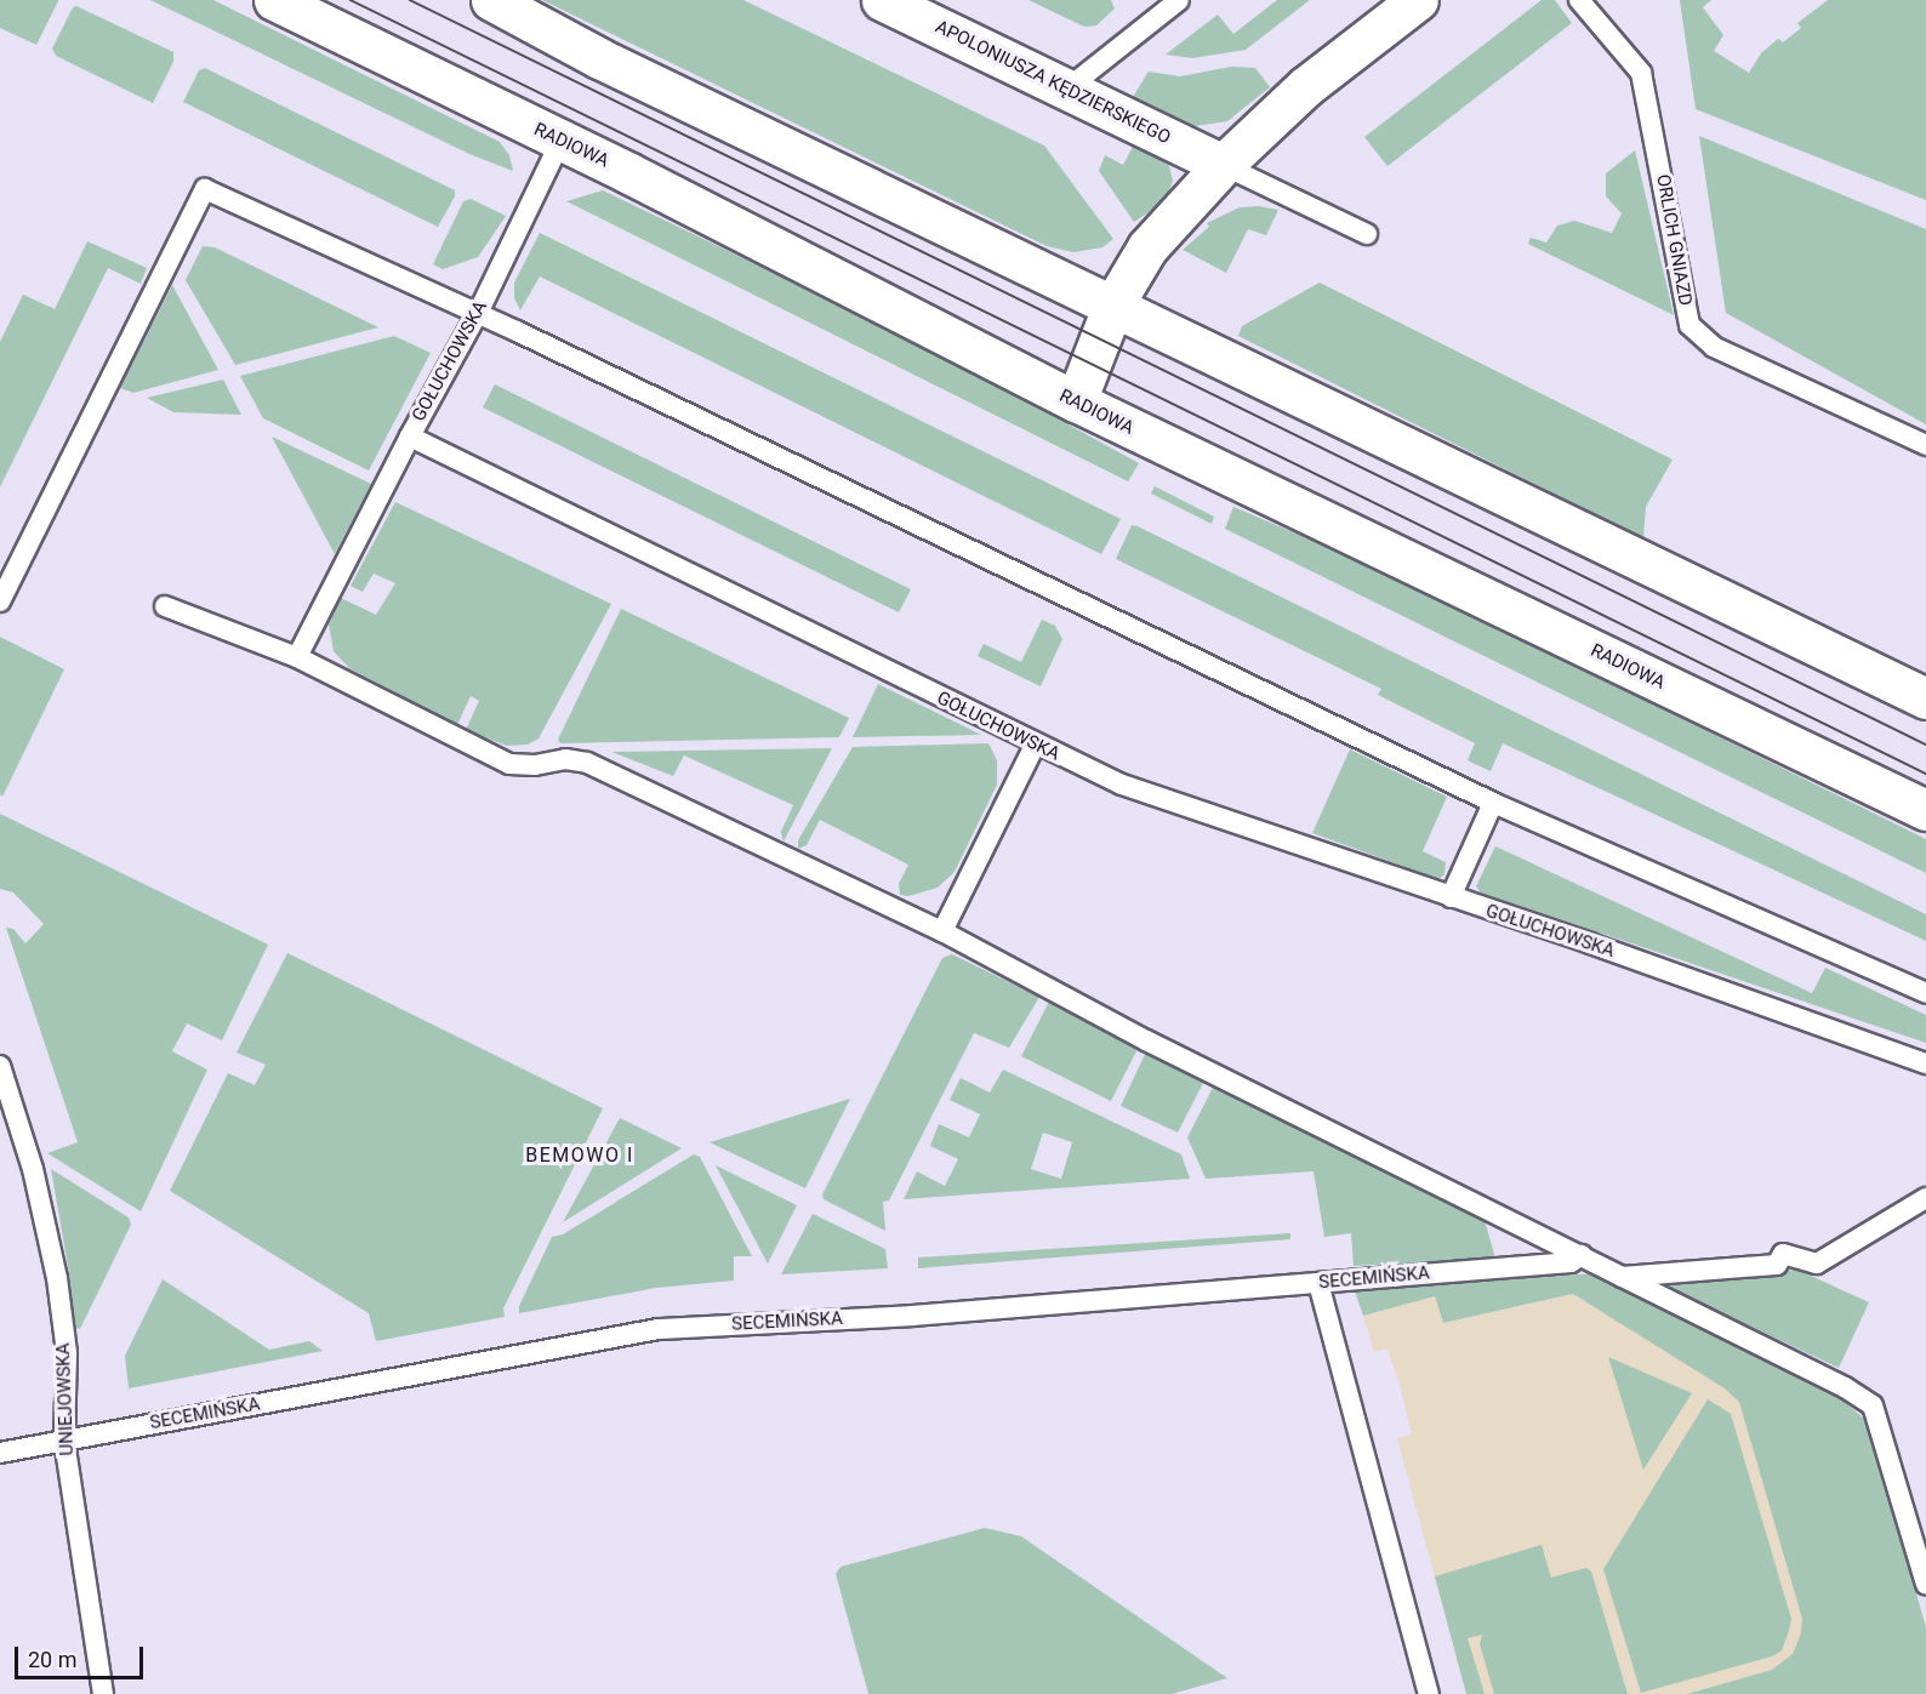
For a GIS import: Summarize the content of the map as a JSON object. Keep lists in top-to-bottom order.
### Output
{
  "streets": {
    "street": ["APOLONIUSZA KĘDZIERSKIEGO", "RADIOWA"],
    "lane": [
      "ORLICH GNIAZD",
      "GOŁUCHOWSKA",
      "SECEMIŃSKA",
      "UNIEJOWSKA"
    ]
  },
  "crossings": [
    ["RADIOWA", "GOŁUCHOWSKA"],
    ["SECEMIŃSKA", "UNIEJOWSKA"]
  ],
  "districts": ["BEMOWO I"],
  "scale_bar": "20 m"
}
